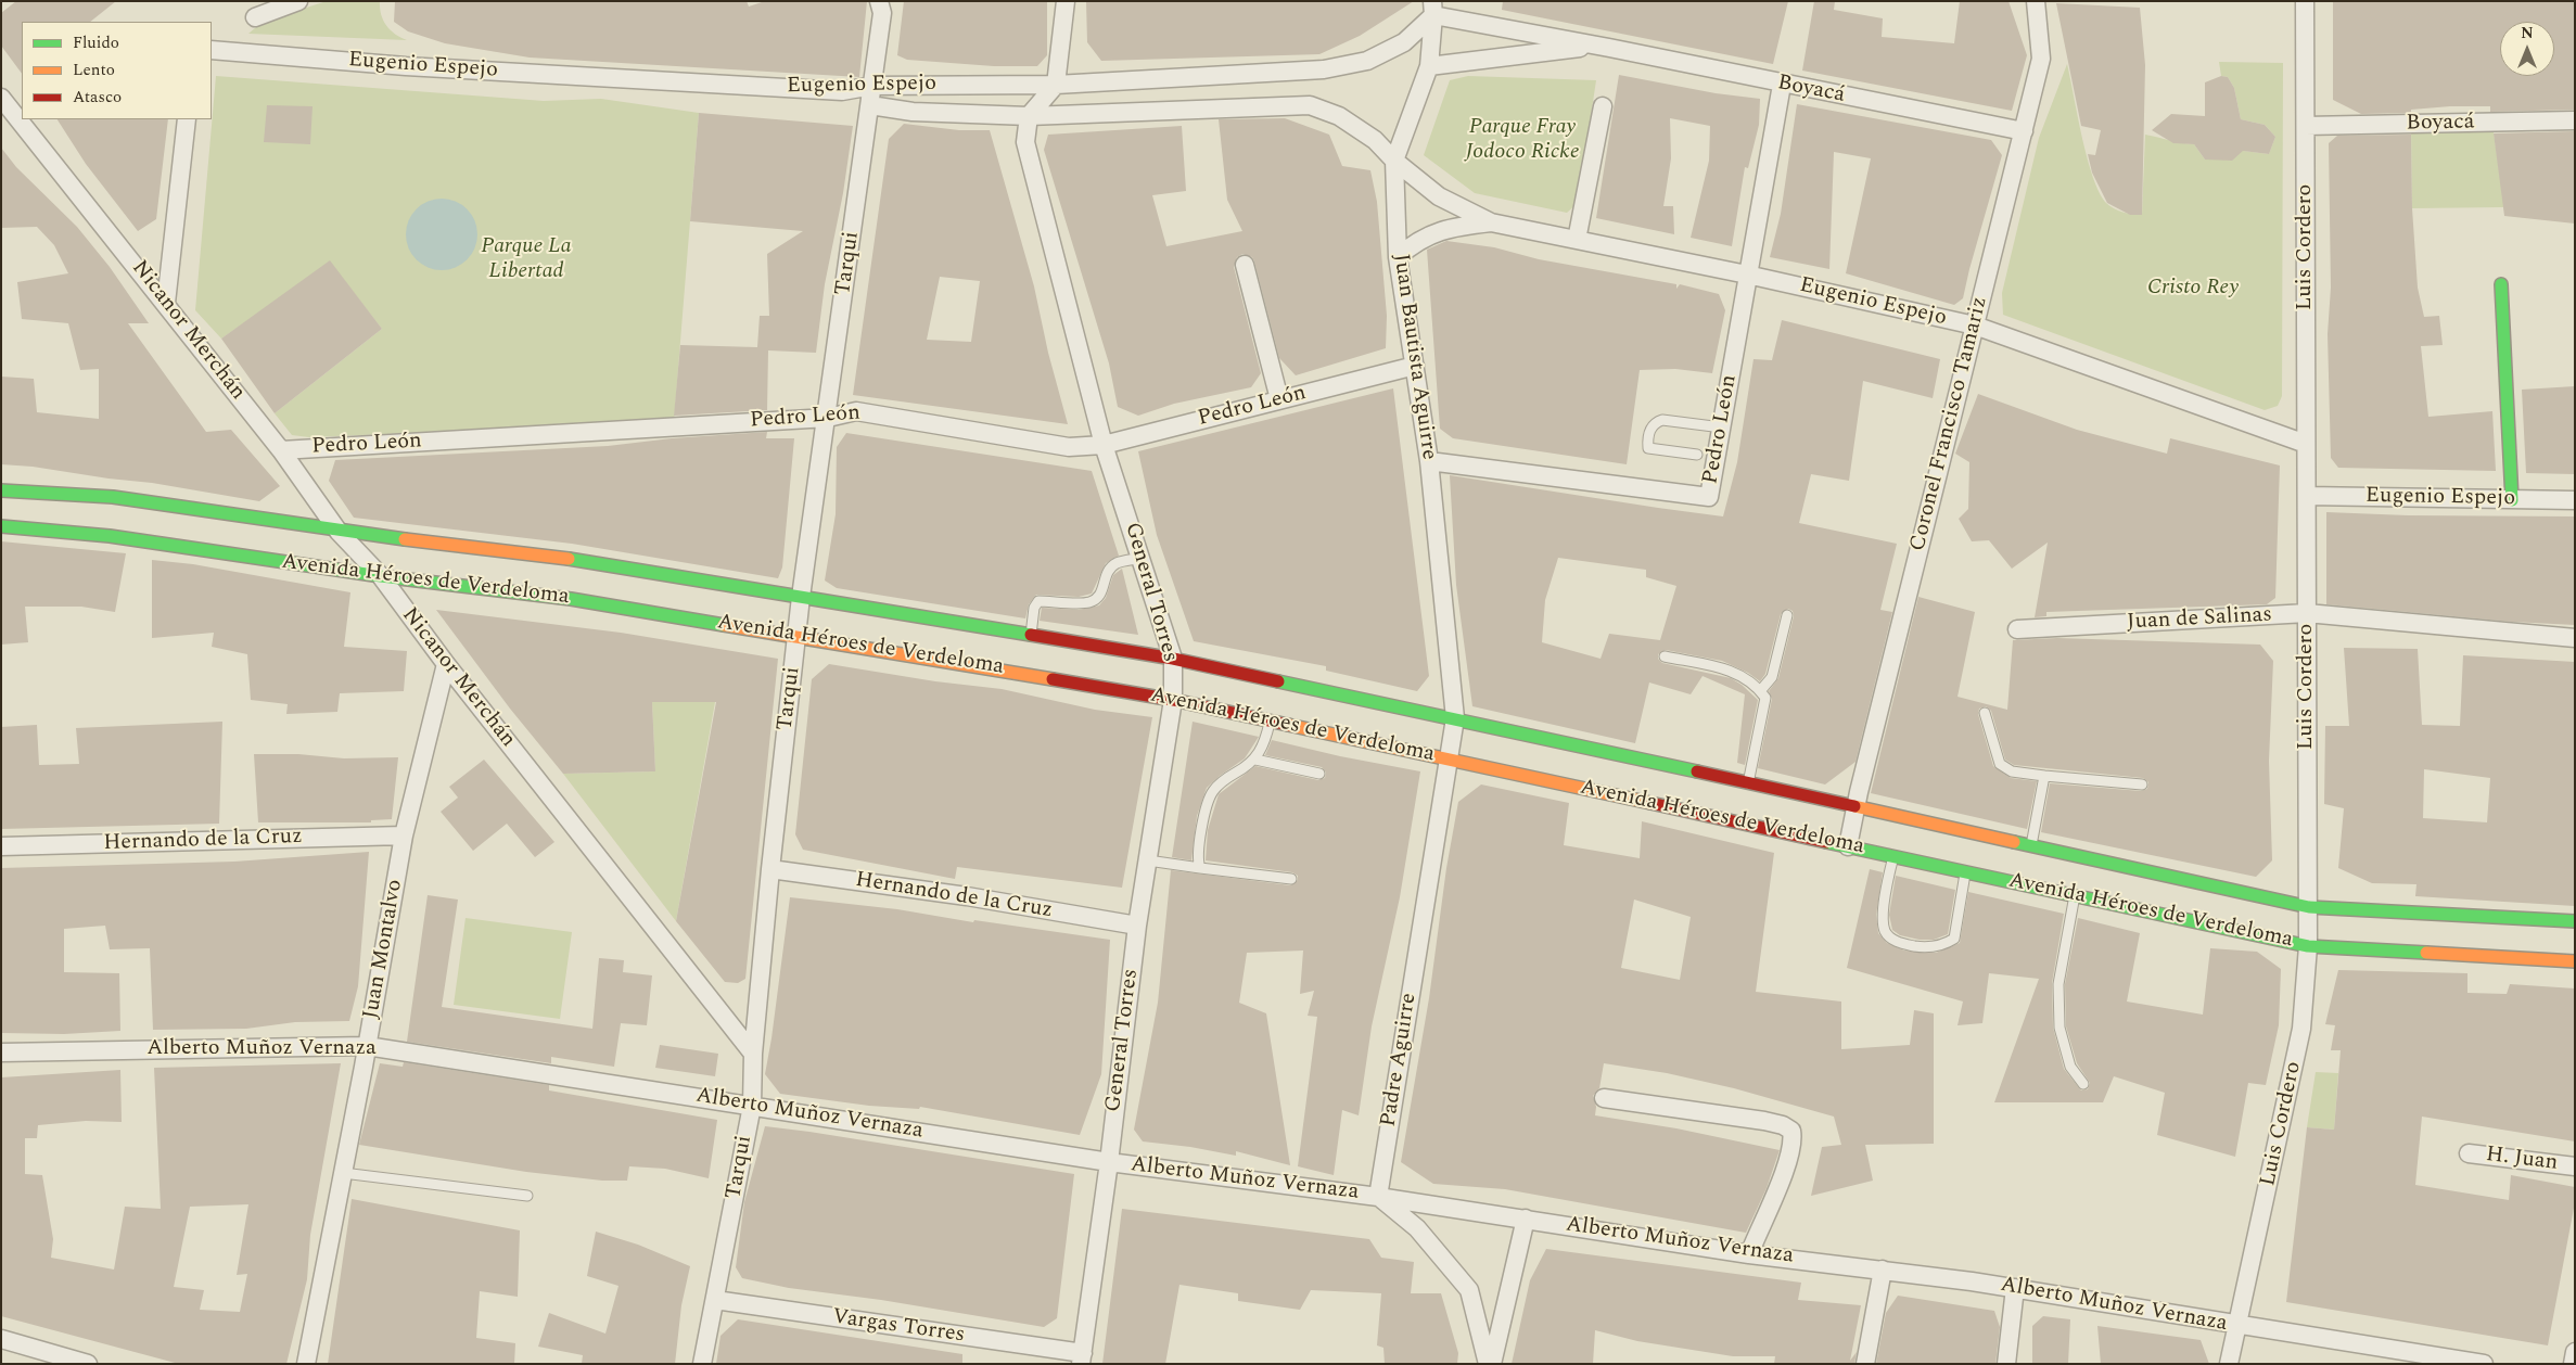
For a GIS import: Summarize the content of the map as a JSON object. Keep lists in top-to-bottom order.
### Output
{
  "streets": {
    "main road": ["Avenida Héroes de Verdeloma"],
    "street": [
      "Eugenio Espejo",
      "Boyacá",
      "Luis Cordero",
      "Tarqui",
      "Nicanor Merchán",
      "Juan Bautista Aguirre",
      "Pedro León",
      "Coronel Francisco Tamariz",
      "General Torres",
      "Juan de Salinas",
      "Hernando de la Cruz",
      "Juan Montalvo",
      "Alberto Muñoz Vernaza",
      "Padre Aguirre",
      "H. Juan",
      "Vargas Torres"
    ]
  },
  "crossings": [
    ["Eugenio Espejo", "Boyacá"],
    ["Eugenio Espejo", "Luis Cordero"],
    ["Eugenio Espejo", "Tarqui"],
    ["Eugenio Espejo", "Juan Bautista Aguirre"],
    ["Eugenio Espejo", "Pedro León"],
    ["Eugenio Espejo", "Coronel Francisco Tamariz"],
    ["Eugenio Espejo", "General Torres"],
    ["Boyacá", "Luis Cordero"],
    ["Boyacá", "Juan Bautista Aguirre"],
    ["Boyacá", "Pedro León"],
    ["Boyacá", "Coronel Francisco Tamariz"],
    ["Luis Cordero", "Avenida Héroes de Verdeloma"],
    ["Luis Cordero", "Juan de Salinas"],
    ["Luis Cordero", "Alberto Muñoz Vernaza"],
    ["Tarqui", "Nicanor Merchán"],
    ["Tarqui", "Pedro León"],
    ["Tarqui", "Avenida Héroes de Verdeloma"],
    ["Tarqui", "Hernando de la Cruz"],
    ["Tarqui", "Alberto Muñoz Vernaza"],
    ["Tarqui", "Vargas Torres"],
    ["Nicanor Merchán", "Pedro León"],
    ["Nicanor Merchán", "Avenida Héroes de Verdeloma"],
    ["Nicanor Merchán", "Juan Montalvo"],
    ["Juan Bautista Aguirre", "Pedro León"],
    ["Juan Bautista Aguirre", "Avenida Héroes de Verdeloma"],
    ["Juan Bautista Aguirre", "Padre Aguirre"],
    ["Pedro León", "General Torres"],
    ["Coronel Francisco Tamariz", "Avenida Héroes de Verdeloma"],
    ["Avenida Héroes de Verdeloma", "General Torres"],
    ["Avenida Héroes de Verdeloma", "Padre Aguirre"],
    ["General Torres", "Hernando de la Cruz"],
    ["General Torres", "Alberto Muñoz Vernaza"],
    ["General Torres", "Vargas Torres"],
    ["Hernando de la Cruz", "Juan Montalvo"],
    ["Juan Montalvo", "Alberto Muñoz Vernaza"],
    ["Alberto Muñoz Vernaza", "Padre Aguirre"]
  ],
  "parks": ["Parque Fray Jodoco Ricke", "Parque La Libertad", "Cristo Rey"],
  "legend": ["Fluido", "Lento", "Atasco"],
  "north": "top"
}
